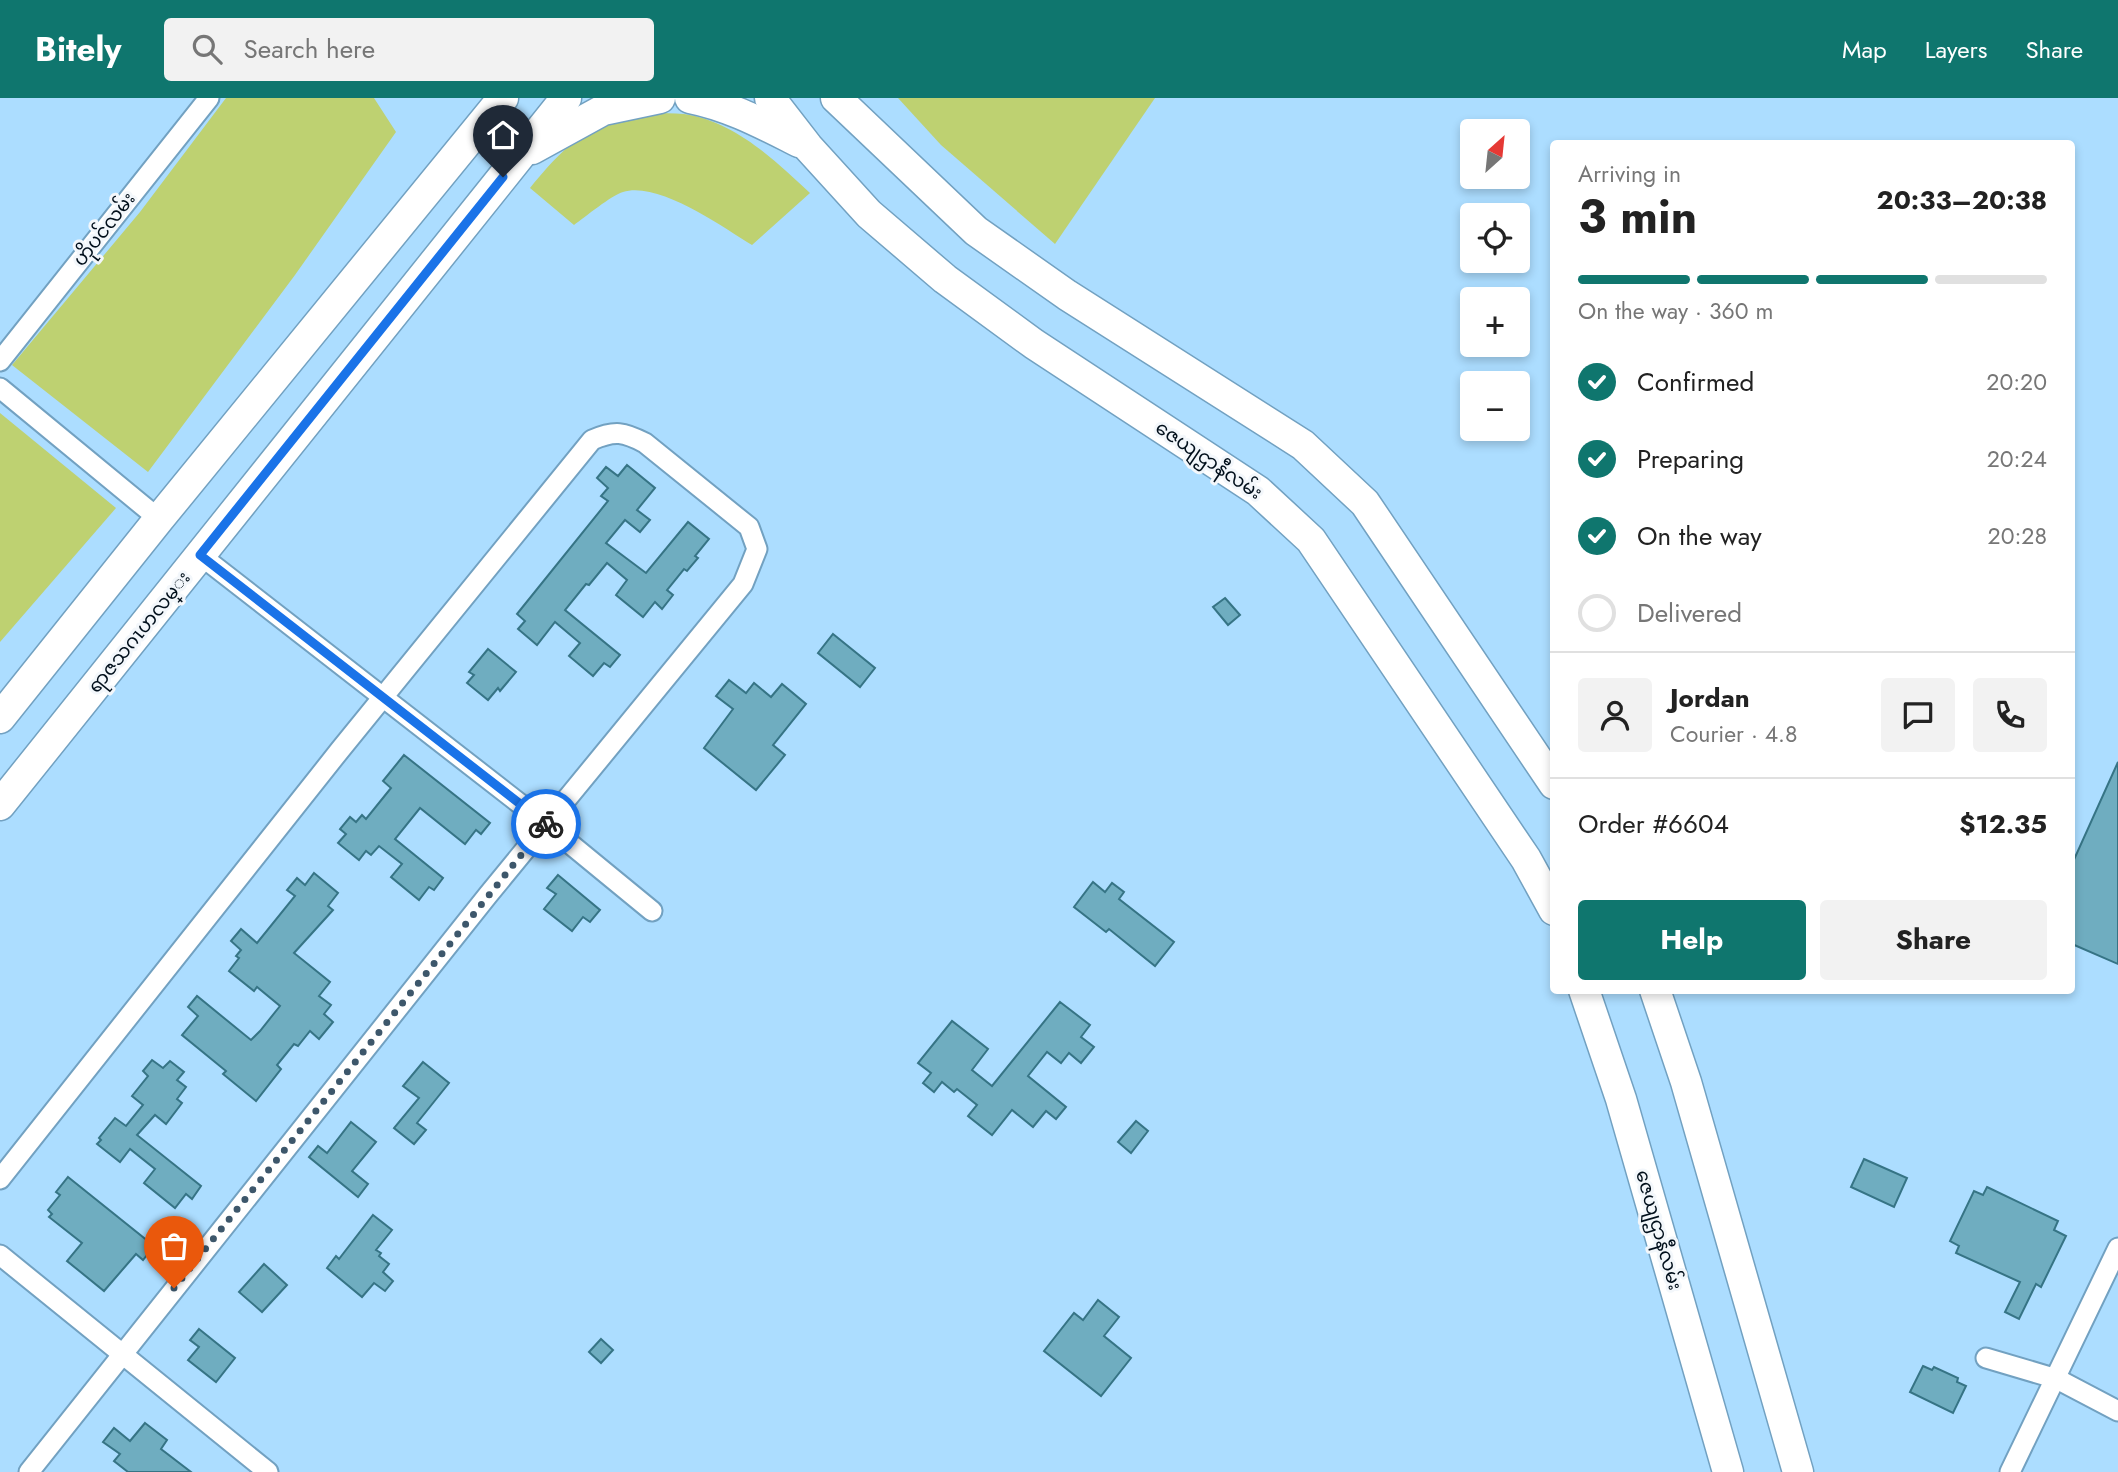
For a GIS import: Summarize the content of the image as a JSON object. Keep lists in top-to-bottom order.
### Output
{
  "streets": {
    "main road": ["ဇေယျဌာနီလမ်း", "ရာဇသဂၤဟလမ္း"],
    "street": ["ဟိုပင်လမ်း"]
  },
  "north": "top right",
  "page": {
    "header": "Bitely",
    "search": "Search here",
    "nav": ["Map", "Layers", "Share"],
    "map_buttons": ["+", "−"],
    "heading": ["3 min", "Arriving in", "20:33–20:38"],
    "panel": [
      "Jordan",
      "Courier · 4.8",
      "Order #6604",
      "$12.35"
    ],
    "bar": "On the way · 360 m",
    "list": [
      ["Confirmed", "20:20"],
      ["Preparing", "20:24"],
      ["On the way", "20:28"],
      "Delivered"
    ],
    "buttons": ["Help", "Share"]
  }
}
